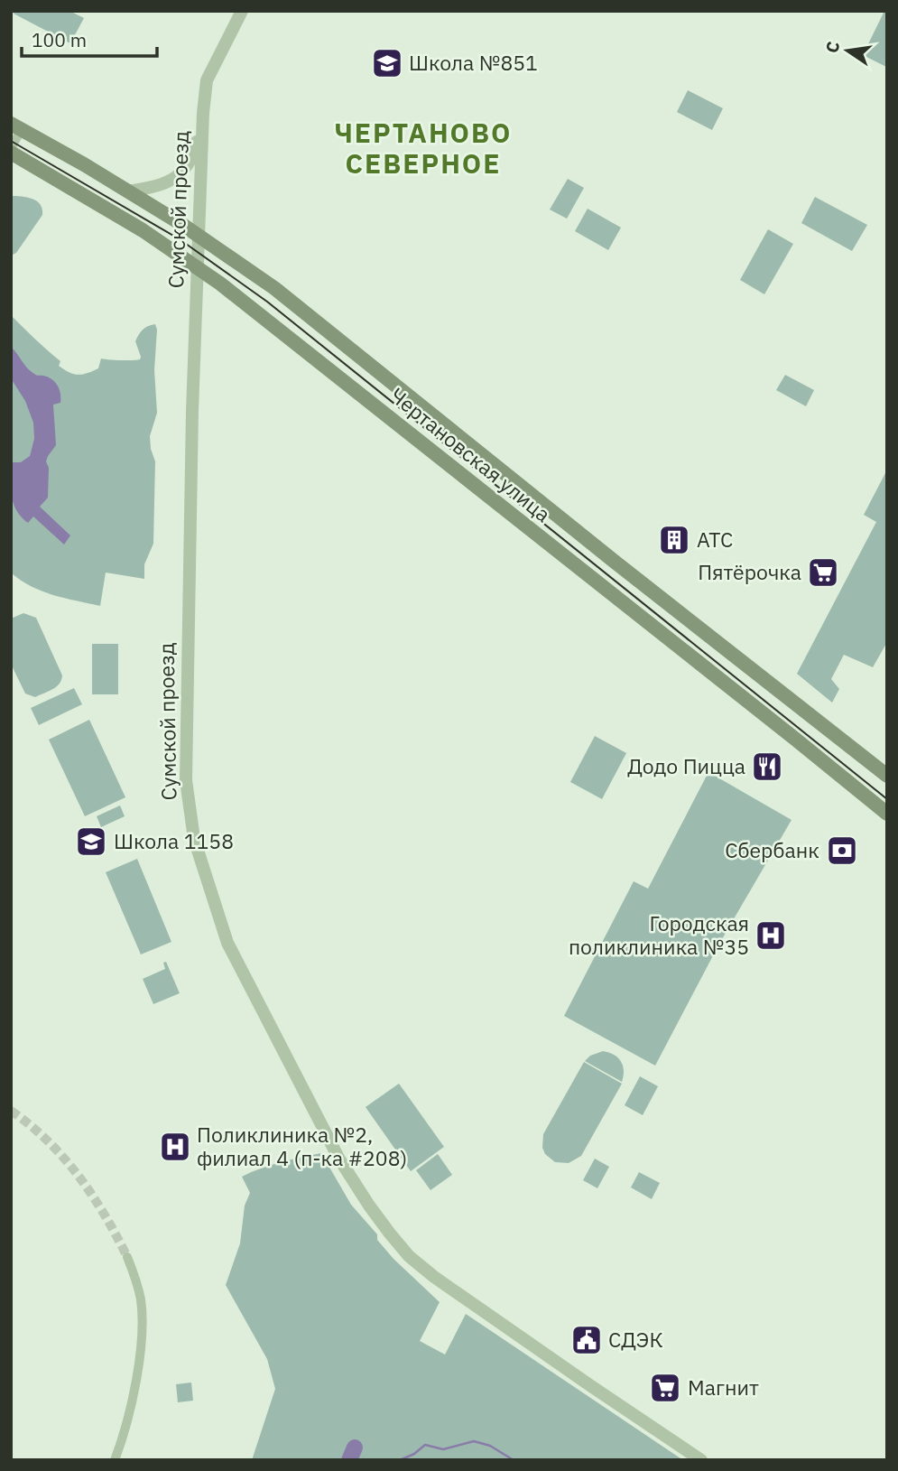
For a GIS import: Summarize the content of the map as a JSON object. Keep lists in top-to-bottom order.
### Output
{
  "streets": {
    "main road": ["Чертановская улица"],
    "street": ["Сумской проезд"]
  },
  "crossings": [
    ["Сумской проезд", "Чертановская улица"]
  ],
  "districts": ["ЧЕРТАНОВО СЕВЕРНОЕ"],
  "places": {
    "school or university": ["Школа №851", "Школа 1158"],
    "building": ["АТС"],
    "supermarket": ["Пятёрочка", "Магнит"],
    "restaurant": ["Додо Пицца"],
    "bank": ["Сбербанк"],
    "hospital": ["Городская поликлиника №35", "Поликлиника №2, филиал 4 (п-ка #208)"],
    "public building": ["СДЭК"]
  },
  "scale_bar": "100 m",
  "north": "left"
}
